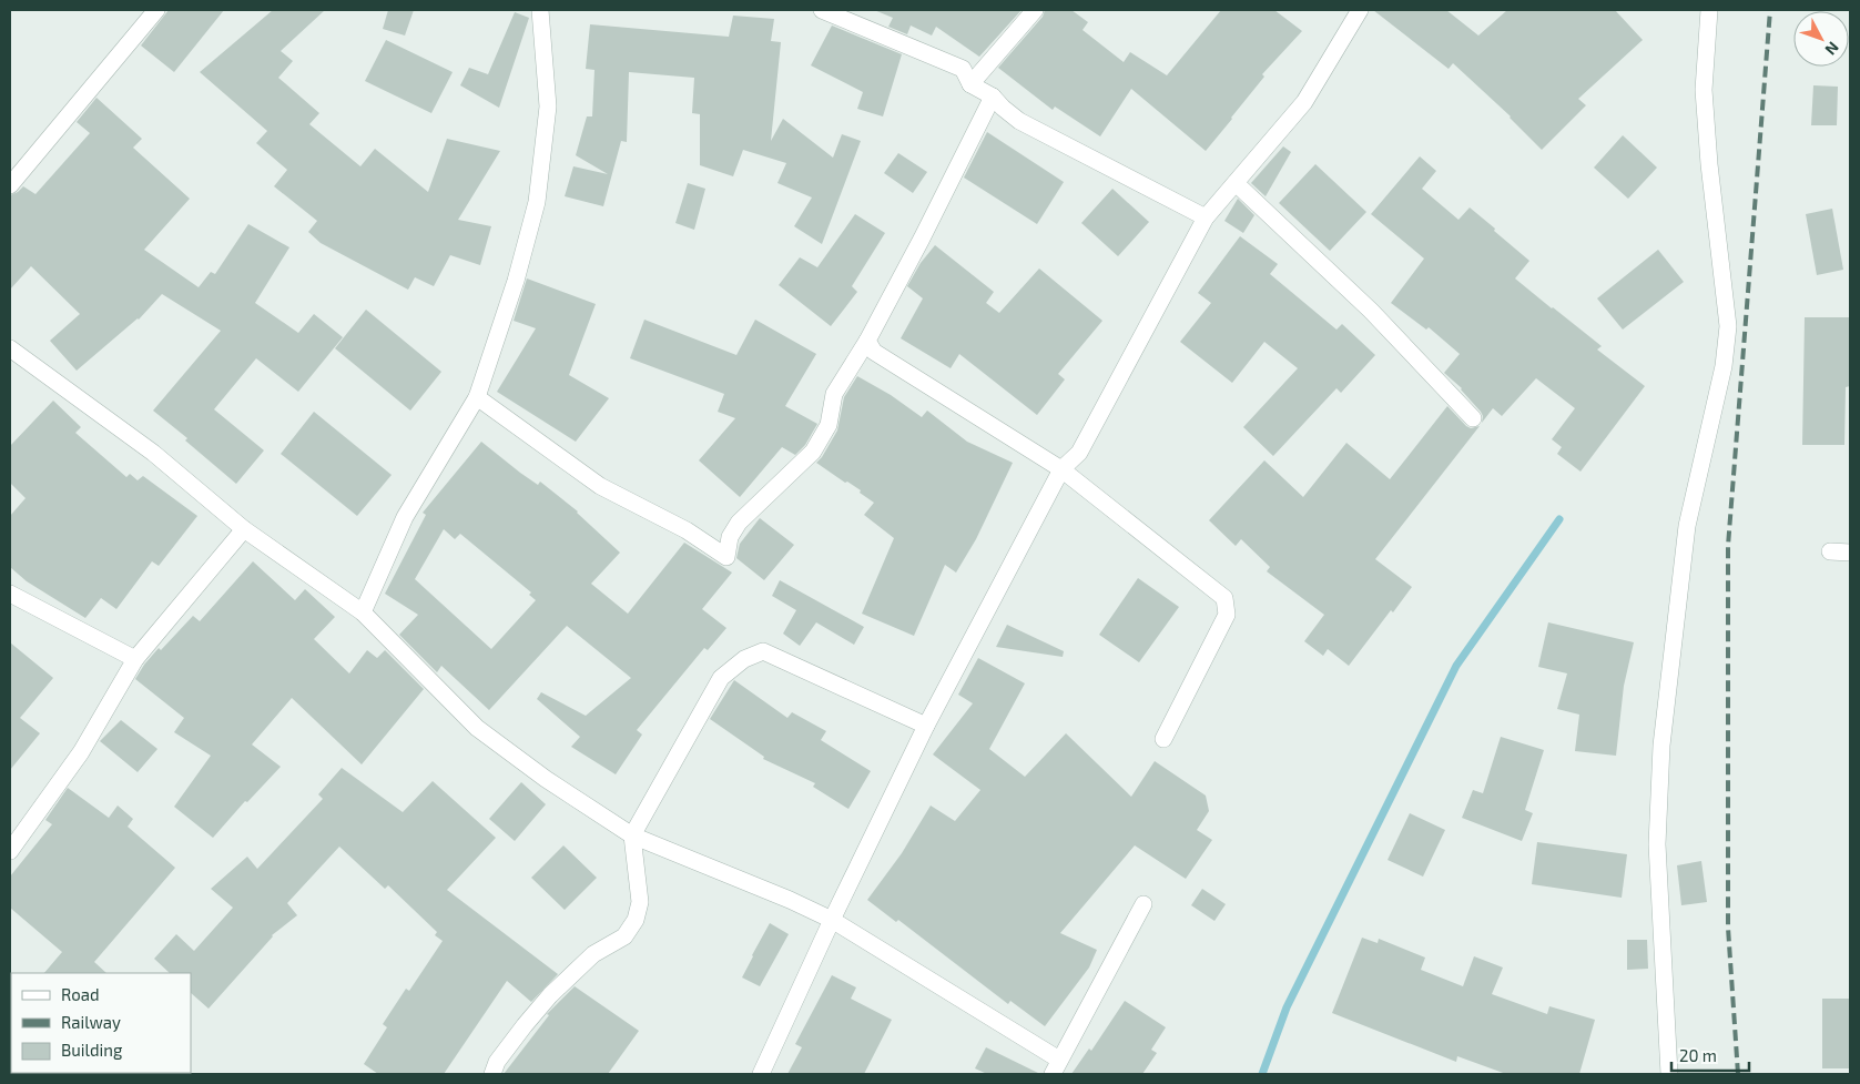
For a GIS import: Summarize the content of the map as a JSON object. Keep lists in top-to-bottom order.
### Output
{
  "legend": ["Road", "Railway", "Building"],
  "scale_bar": "20 m",
  "north": "bottom right"
}
